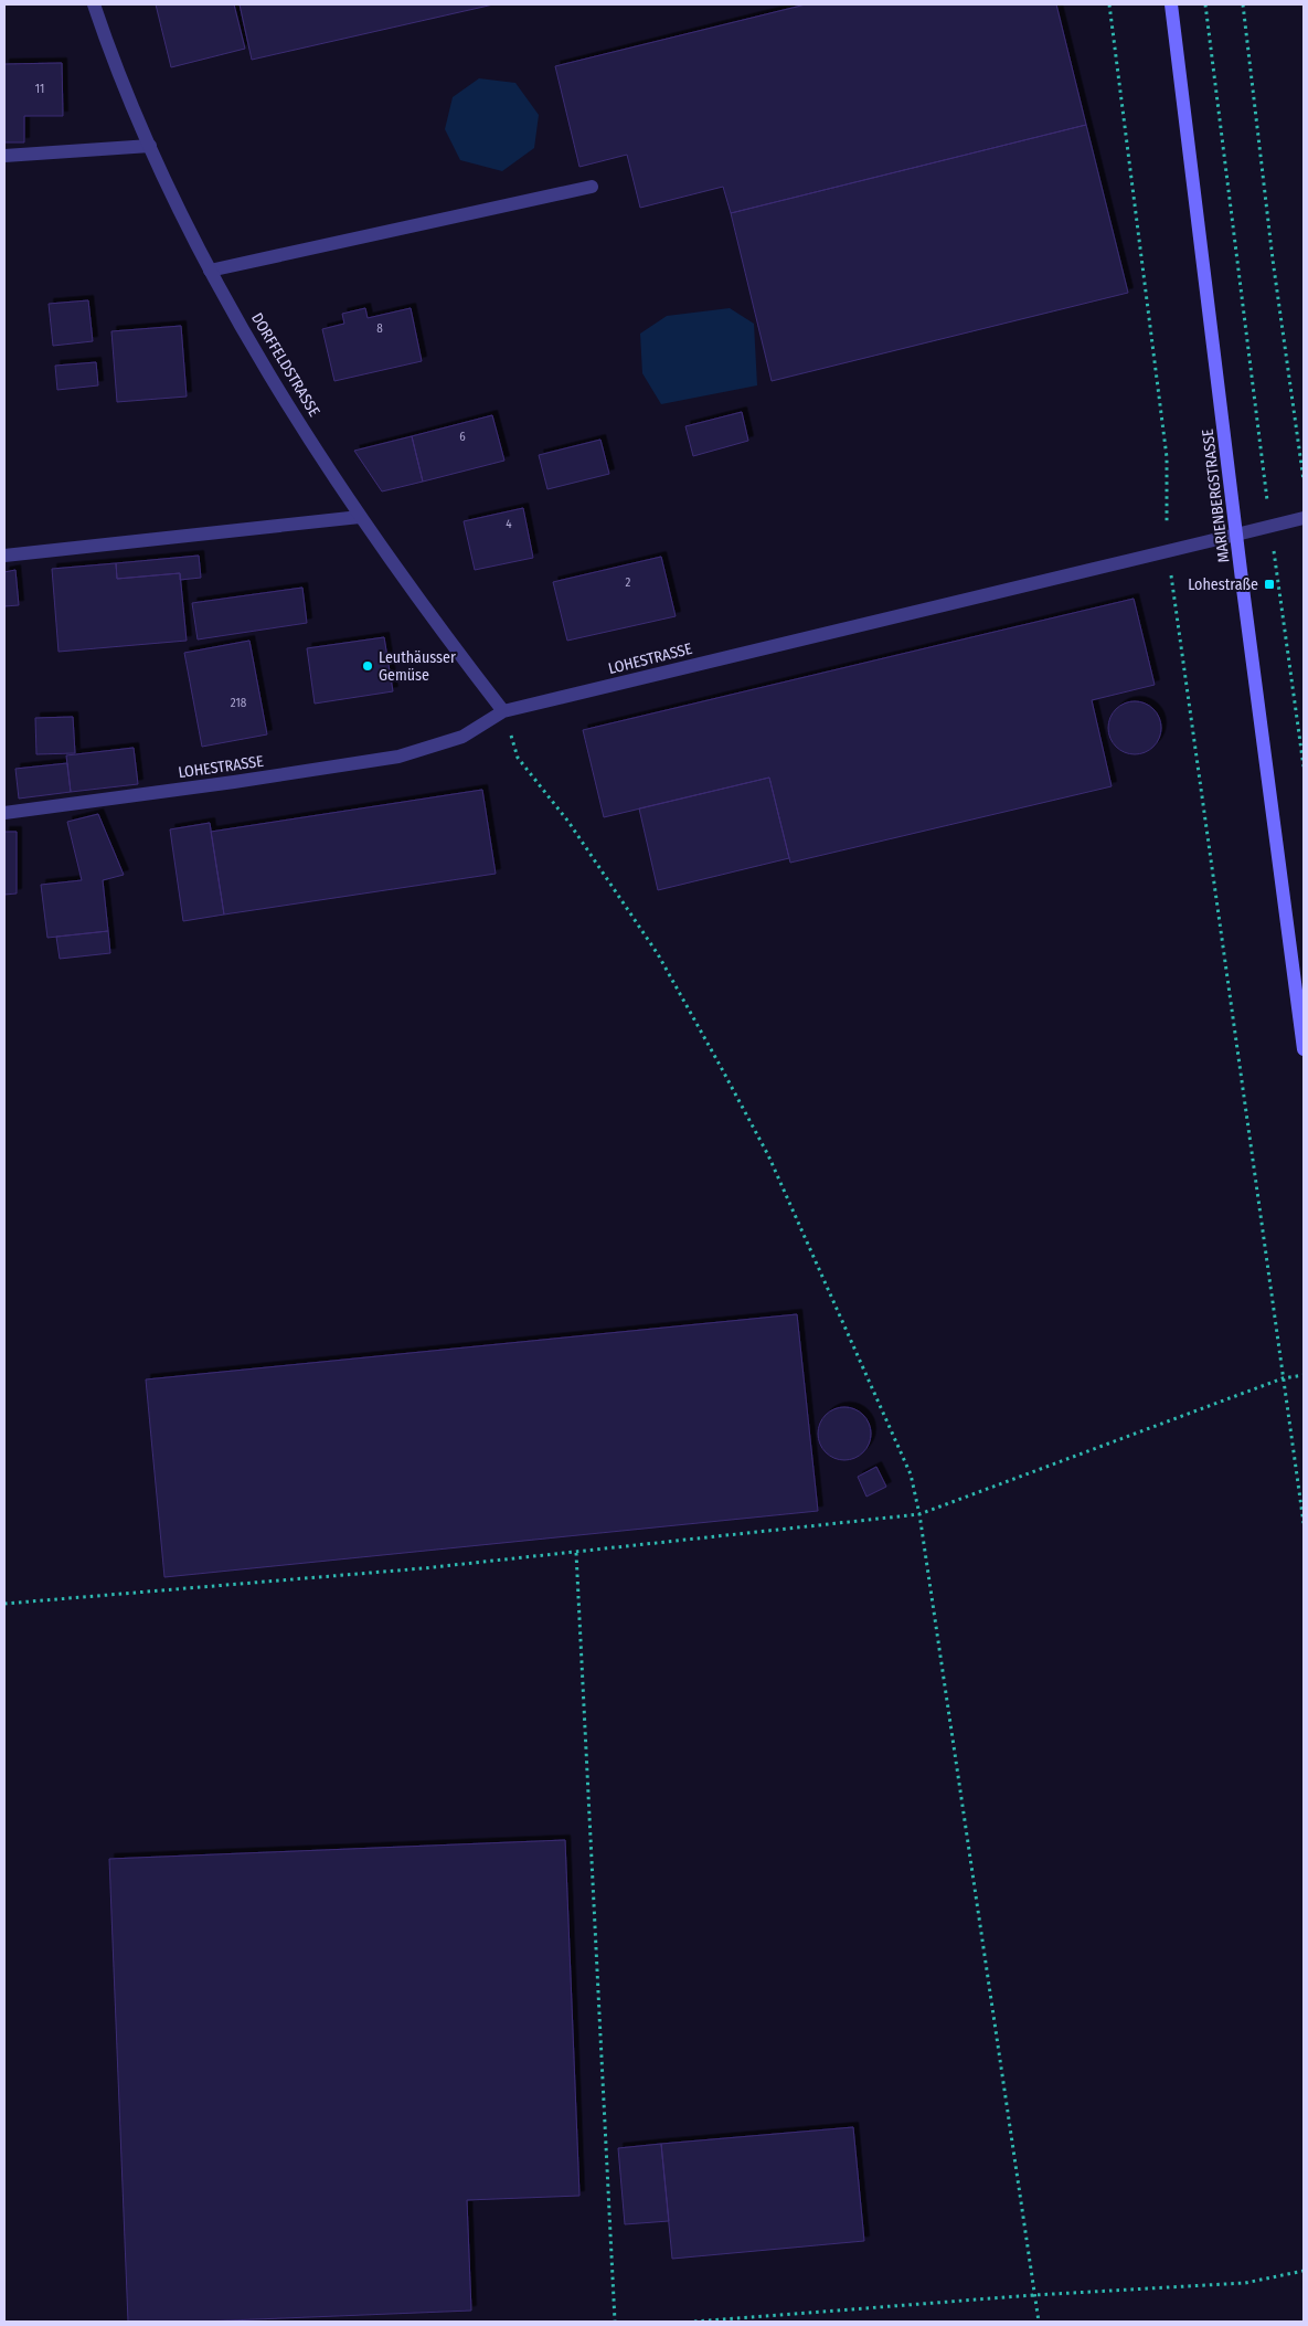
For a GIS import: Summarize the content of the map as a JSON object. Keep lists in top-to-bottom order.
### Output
{
  "streets": {
    "main road": ["MARIENBERGSTRASSE"],
    "street": ["DORFFELDSTRASSE", "LOHESTRASSE"]
  },
  "crossings": [
    ["DORFFELDSTRASSE", "LOHESTRASSE"],
    ["MARIENBERGSTRASSE", "LOHESTRASSE"]
  ],
  "places": {
    "transit": ["Lohestraße"],
    "other": ["Leuthäusser Gemüse"]
  },
  "house_numbers": [
    "11",
    "8",
    "6",
    "4",
    "2",
    "218"
  ]
}
